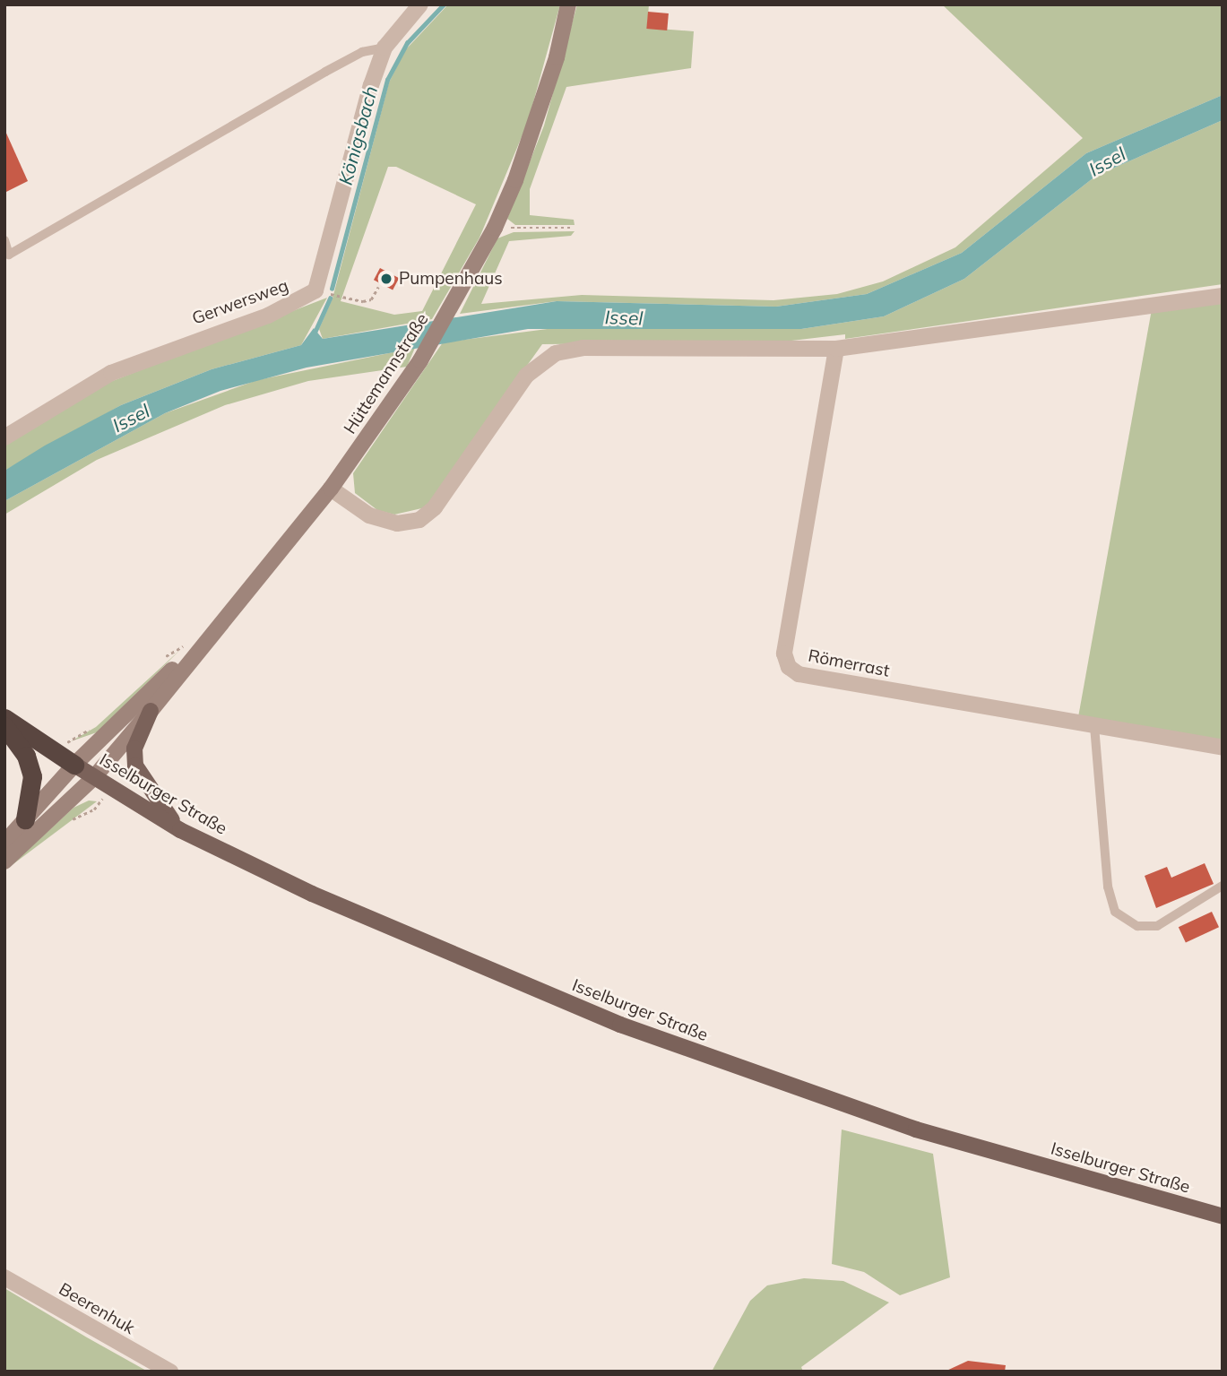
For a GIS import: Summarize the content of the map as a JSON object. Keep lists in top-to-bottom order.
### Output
{
  "streets": {
    "main road": ["Hüttemannstraße", "Isselburger Straße"],
    "street": ["Gerwersweg", "Römerrast", "Beerenhuk"]
  },
  "crossings": [
    ["Hüttemannstraße", "Isselburger Straße"]
  ],
  "water": ["Königsbach", "Issel"],
  "places": ["Pumpenhaus"]
}
